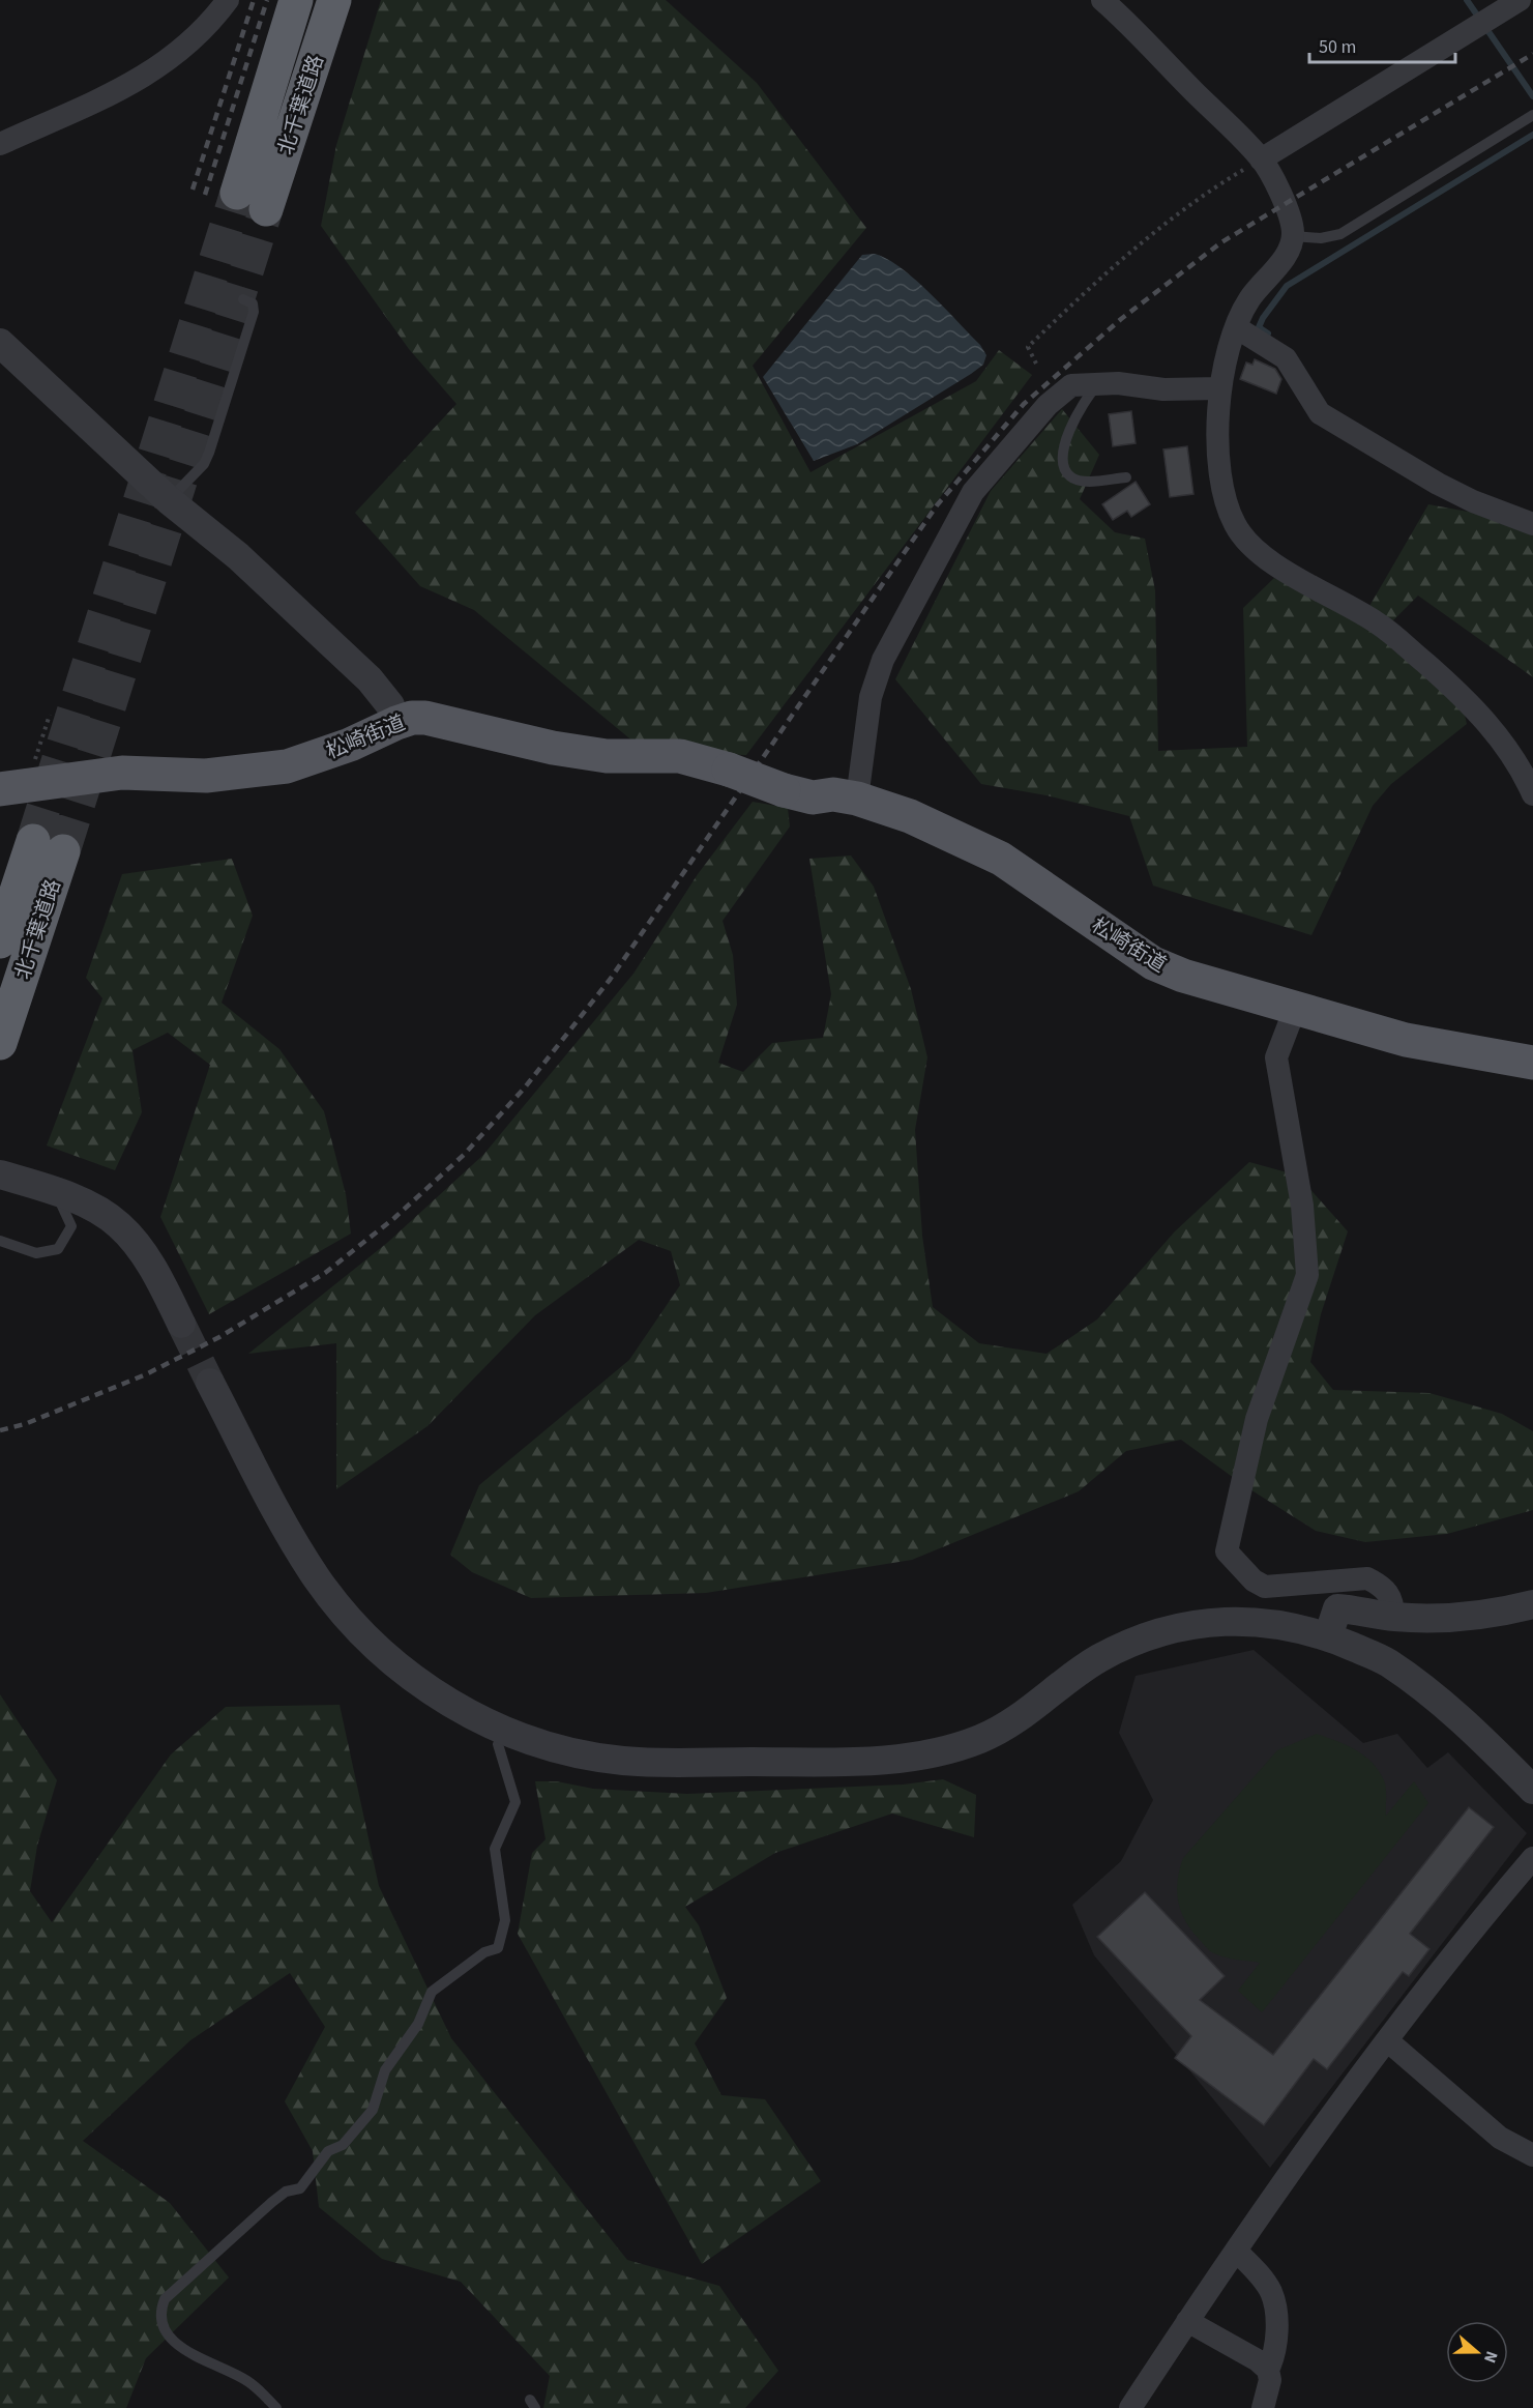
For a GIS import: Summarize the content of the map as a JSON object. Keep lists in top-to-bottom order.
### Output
{
  "streets": {
    "highway": ["北千葉道路"],
    "main road": ["松崎街道"]
  },
  "scale_bar": "50 m",
  "north": "right"
}
